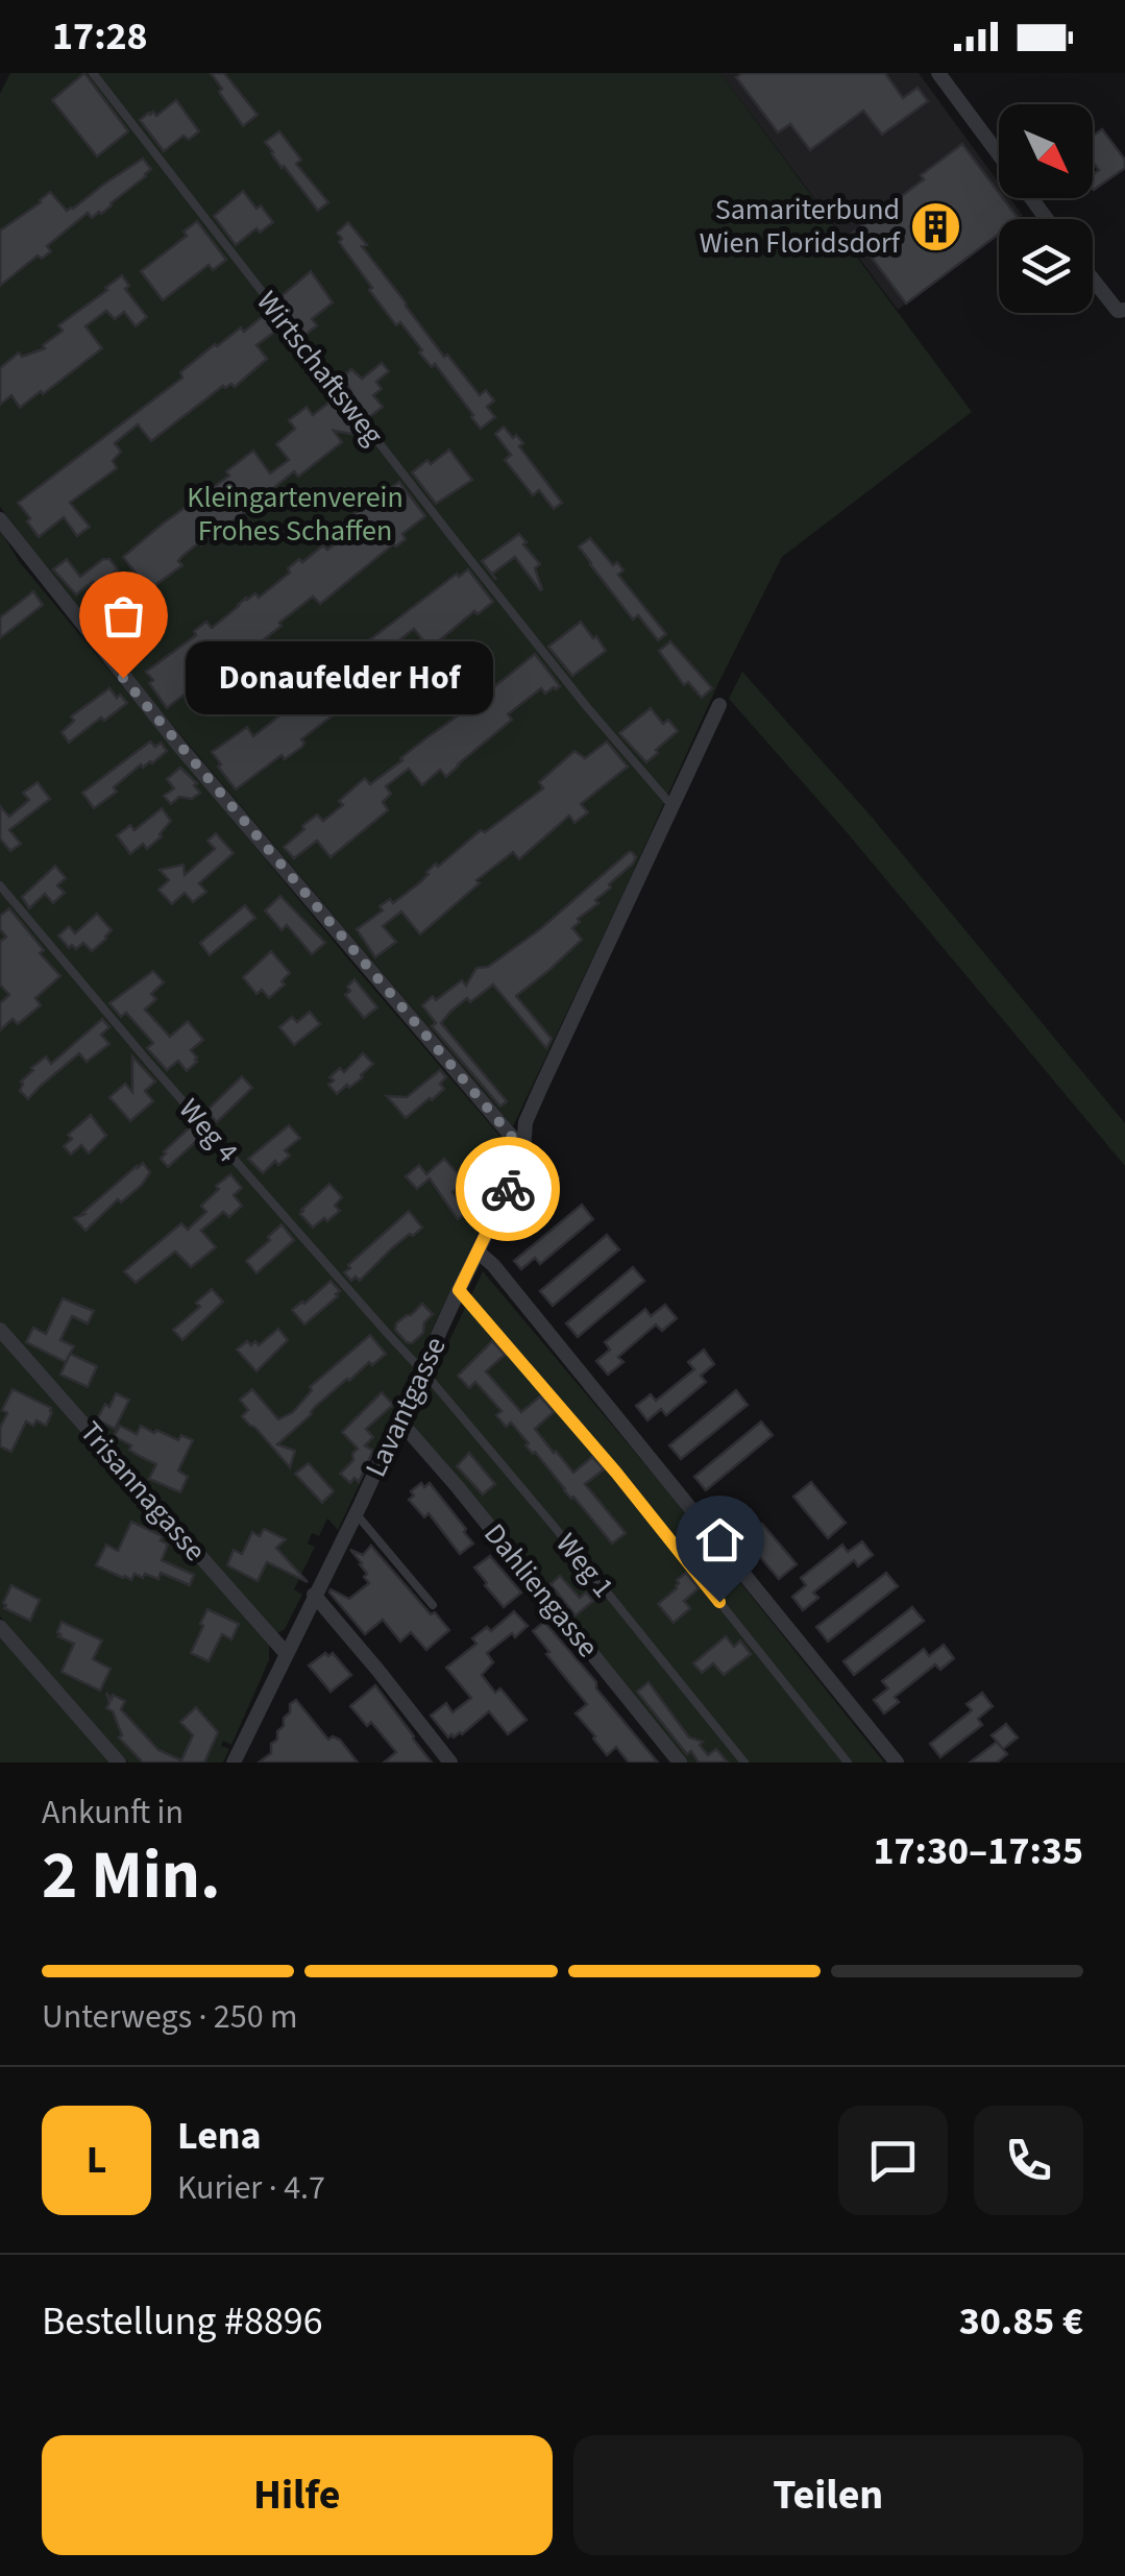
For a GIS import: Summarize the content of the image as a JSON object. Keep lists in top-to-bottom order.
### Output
{
  "streets": {
    "street": ["Lavantgasse", "Trisannagasse", "Dahliengasse"],
    "lane": ["Wirtschaftsweg", "Weg 4", "Weg 1"]
  },
  "crossings": [
    ["Wirtschaftsweg", "Lavantgasse"],
    ["Weg 4", "Lavantgasse"],
    ["Weg 4", "Weg 1"],
    ["Lavantgasse", "Trisannagasse"],
    ["Lavantgasse", "Weg 1"],
    ["Lavantgasse", "Dahliengasse"]
  ],
  "parks": ["Kleingartenverein Frohes Schaffen"],
  "places": {
    "building": ["Samariterbund Wien Floridsdorf"],
    "other": ["Donaufelder Hof"]
  },
  "north": "bottom right",
  "page": {
    "status": "17:28",
    "bubble": "Donaufelder Hof",
    "heading": ["2 Min.", "Ankunft in", "17:30–17:35"],
    "panel": [
      "Lena",
      "Kurier · 4.7",
      "Bestellung #8896",
      "30.85 €"
    ],
    "bar": "Unterwegs · 250 m",
    "round": "L",
    "buttons": ["Hilfe", "Teilen"]
  }
}
